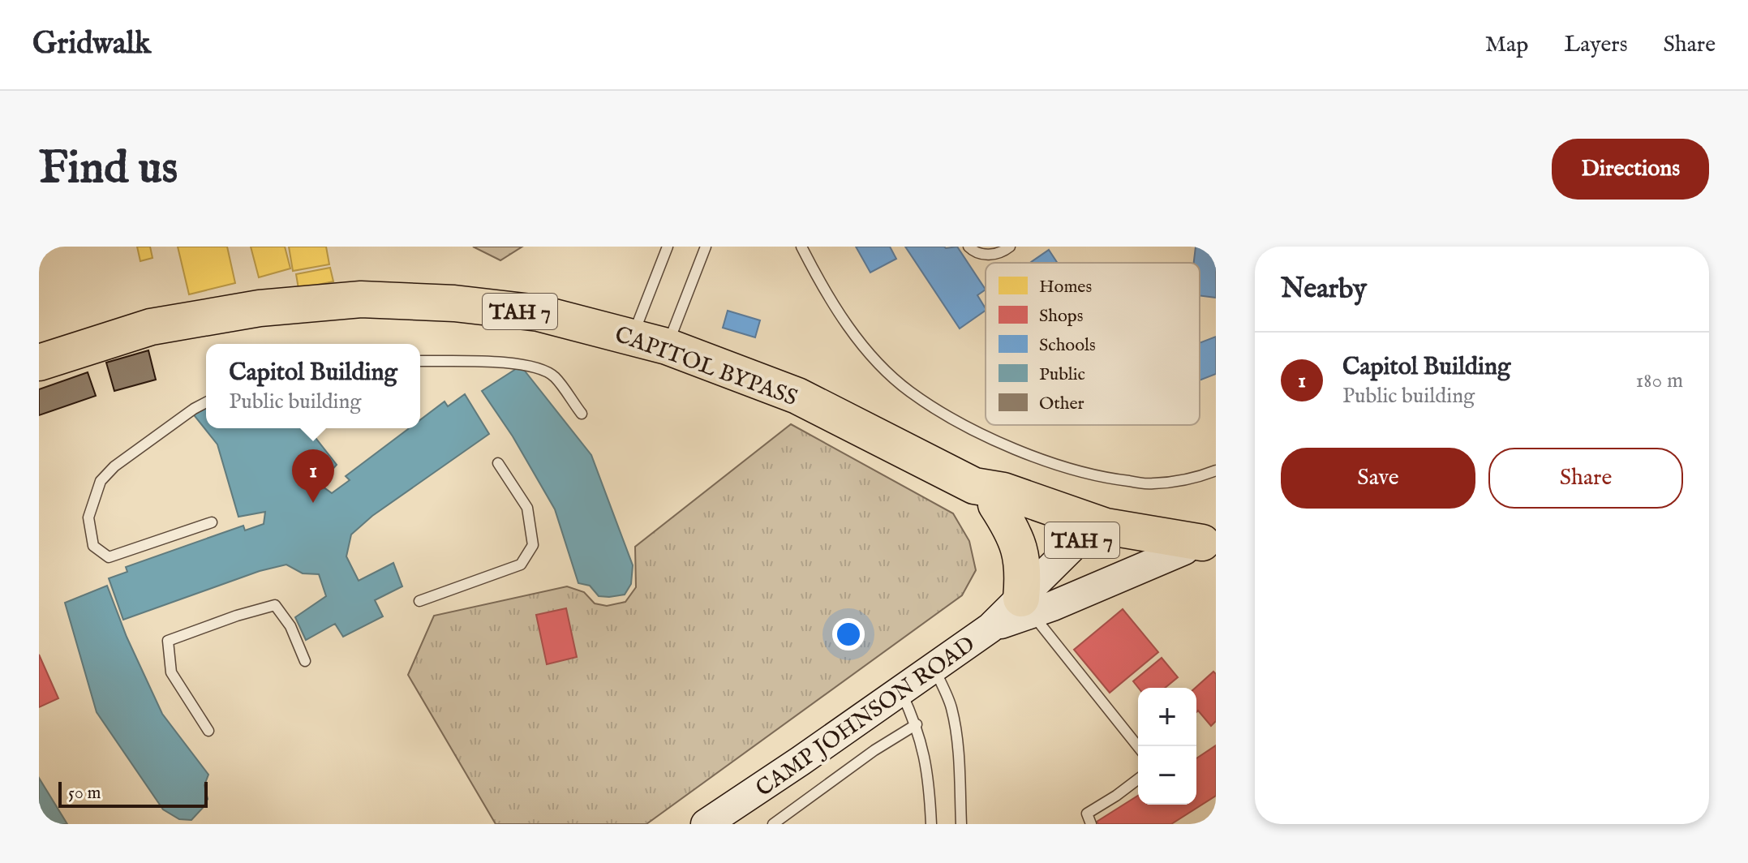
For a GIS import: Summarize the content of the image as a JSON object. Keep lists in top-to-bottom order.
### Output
{
  "streets": {
    "highway": ["TAH 7", "CAPITOL BYPASS"],
    "main road": ["CAMP JOHNSON ROAD"]
  },
  "crossings": [
    ["CAPITOL BYPASS", "CAMP JOHNSON ROAD"]
  ],
  "legend": [
    "Homes",
    "Shops",
    "Schools",
    "Public",
    "Other"
  ],
  "scale_bar": "50 m",
  "page": {
    "header": "Gridwalk",
    "nav": ["Map", "Layers", "Share"],
    "buttons": [
      "Directions",
      ["Save", "Share"]
    ],
    "title": "Find us",
    "heading": "Nearby",
    "list": [
      {
        "mark": "1",
        "name": "Capitol Building",
        "note": "Public building",
        "value": "180 m"
      }
    ],
    "popup": ["Capitol Building", "Public building"],
    "pins": "1",
    "map_buttons": ["+", "−"],
    "scale": "50 m"
  }
}
